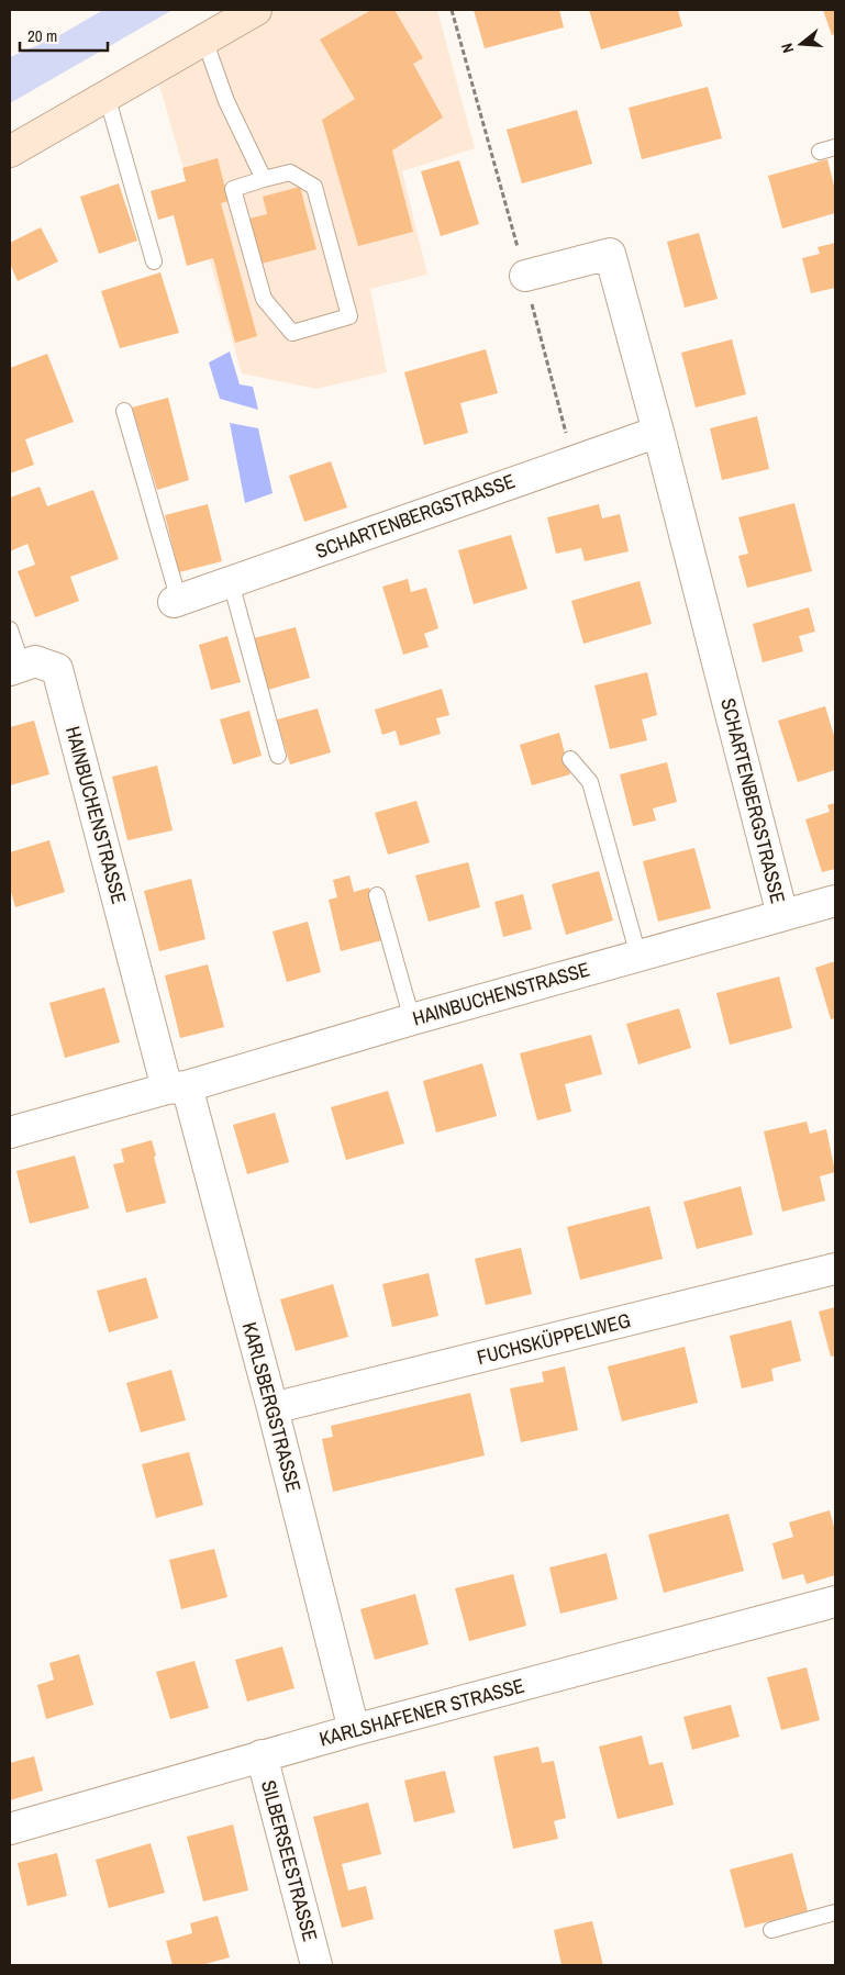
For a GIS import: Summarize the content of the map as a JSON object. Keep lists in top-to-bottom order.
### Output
{
  "streets": {
    "street": [
      "SCHARTENBERGSTRASSE",
      "HAINBUCHENSTRASSE",
      "FUCHSKÜPPELWEG",
      "KARLSBERGSTRASSE",
      "KARLSHAFENER STRASSE",
      "SILBERSEESTRASSE"
    ]
  },
  "crossings": [
    ["SCHARTENBERGSTRASSE", "HAINBUCHENSTRASSE"],
    ["HAINBUCHENSTRASSE", "KARLSBERGSTRASSE"],
    ["FUCHSKÜPPELWEG", "KARLSBERGSTRASSE"],
    ["KARLSBERGSTRASSE", "KARLSHAFENER STRASSE"],
    ["KARLSHAFENER STRASSE", "SILBERSEESTRASSE"]
  ],
  "scale_bar": "20 m",
  "north": "left"
}
